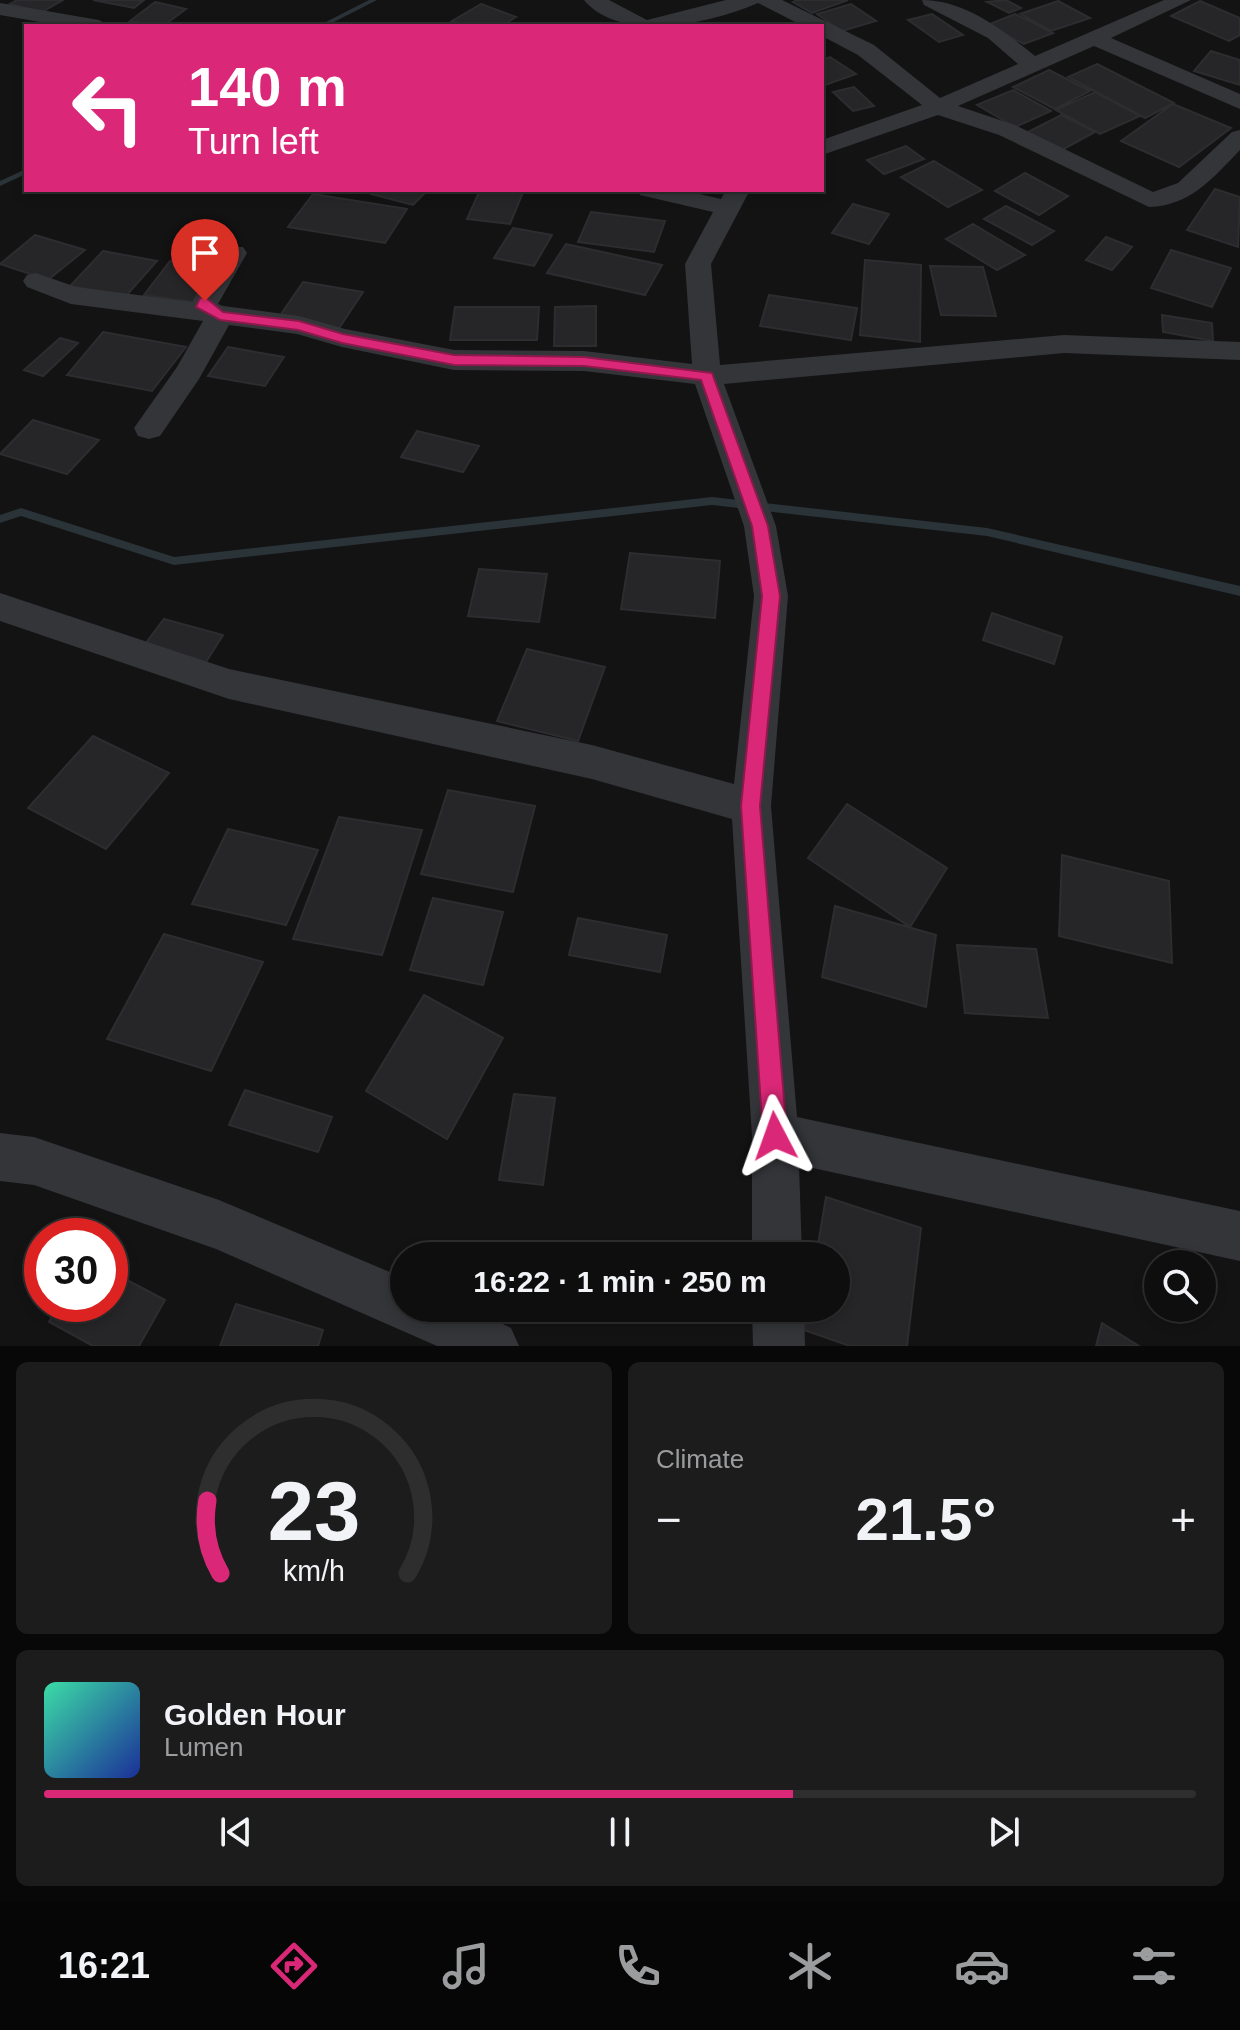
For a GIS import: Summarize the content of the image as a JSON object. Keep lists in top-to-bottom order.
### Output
{
  "page": {
    "turn": ["140 m", "Turn left"],
    "limit": "30",
    "trip": "16:22 · 1 min · 250 m",
    "tile": "Climate",
    "heat": ["−", "21.5°", "+"],
    "song": ["Golden Hour", "Lumen"],
    "tabs": "16:21",
    "gauge": ["23", "km/h"]
  }
}
